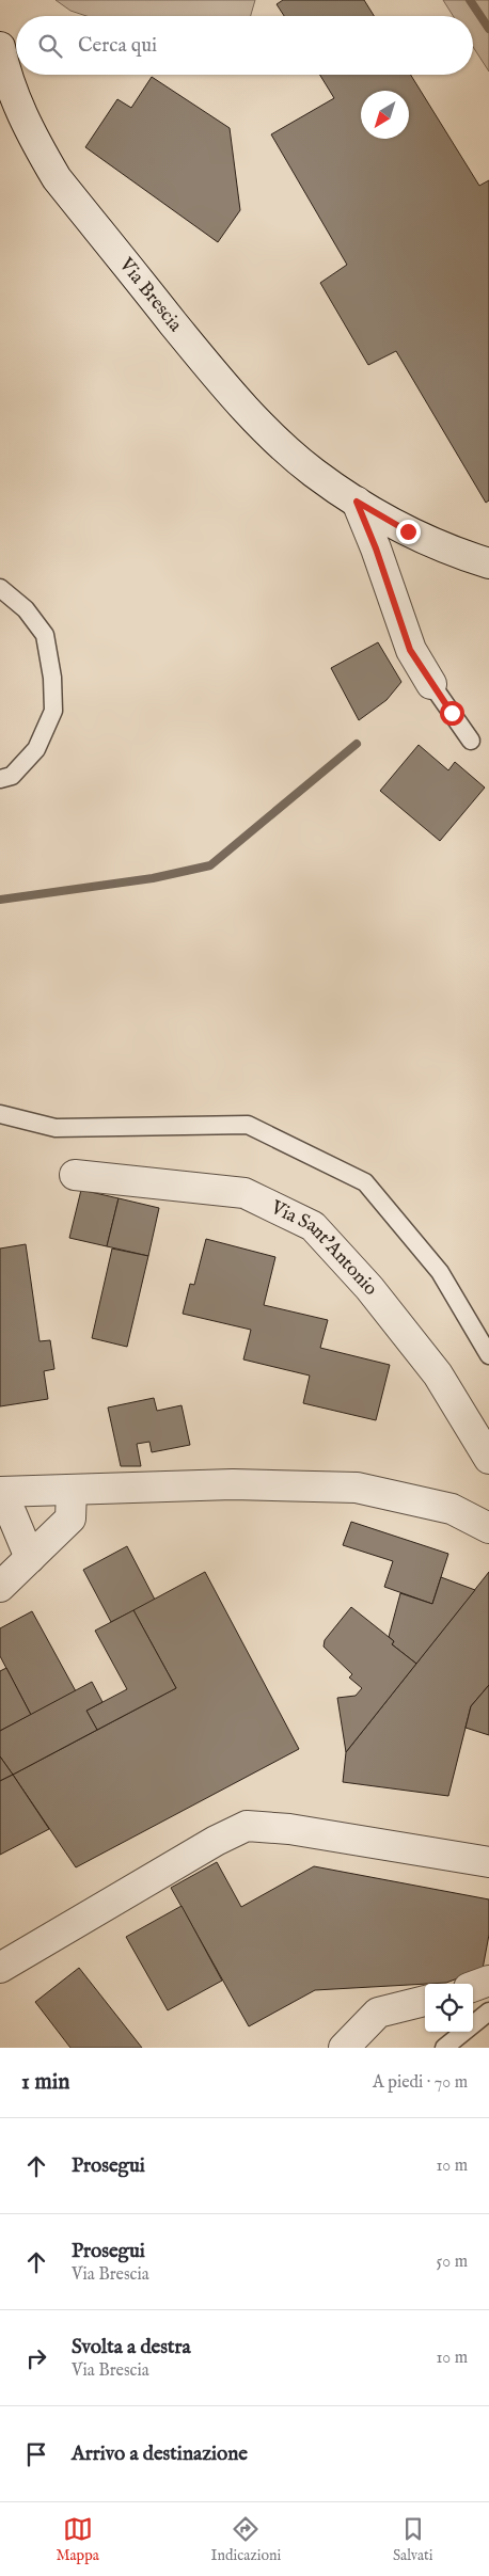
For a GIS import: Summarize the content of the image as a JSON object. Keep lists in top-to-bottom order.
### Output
{
  "streets": {
    "street": ["Via Brescia", "Via Sant'Antonio"]
  },
  "north": "bottom left",
  "page": {
    "search": "Cerca qui",
    "heading": ["1 min", "A piedi · 70 m"],
    "list": [
      ["Prosegui", "10 m"],
      ["Prosegui", "Via Brescia", "50 m"],
      ["Svolta a destra", "Via Brescia", "10 m"],
      "Arrivo a destinazione"
    ],
    "nav": ["Mappa", "Indicazioni", "Salvati"]
  }
}
